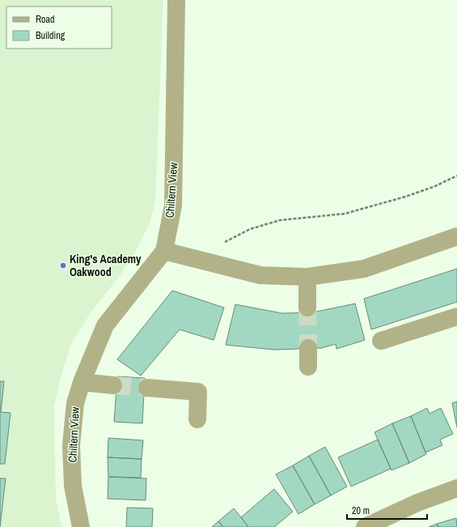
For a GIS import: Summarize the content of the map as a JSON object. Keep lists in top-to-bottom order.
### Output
{
  "streets": {
    "street": ["Chiltern View"]
  },
  "places": ["King's Academy Oakwood"],
  "legend": ["Road", "Building"],
  "scale_bar": "20 m"
}
